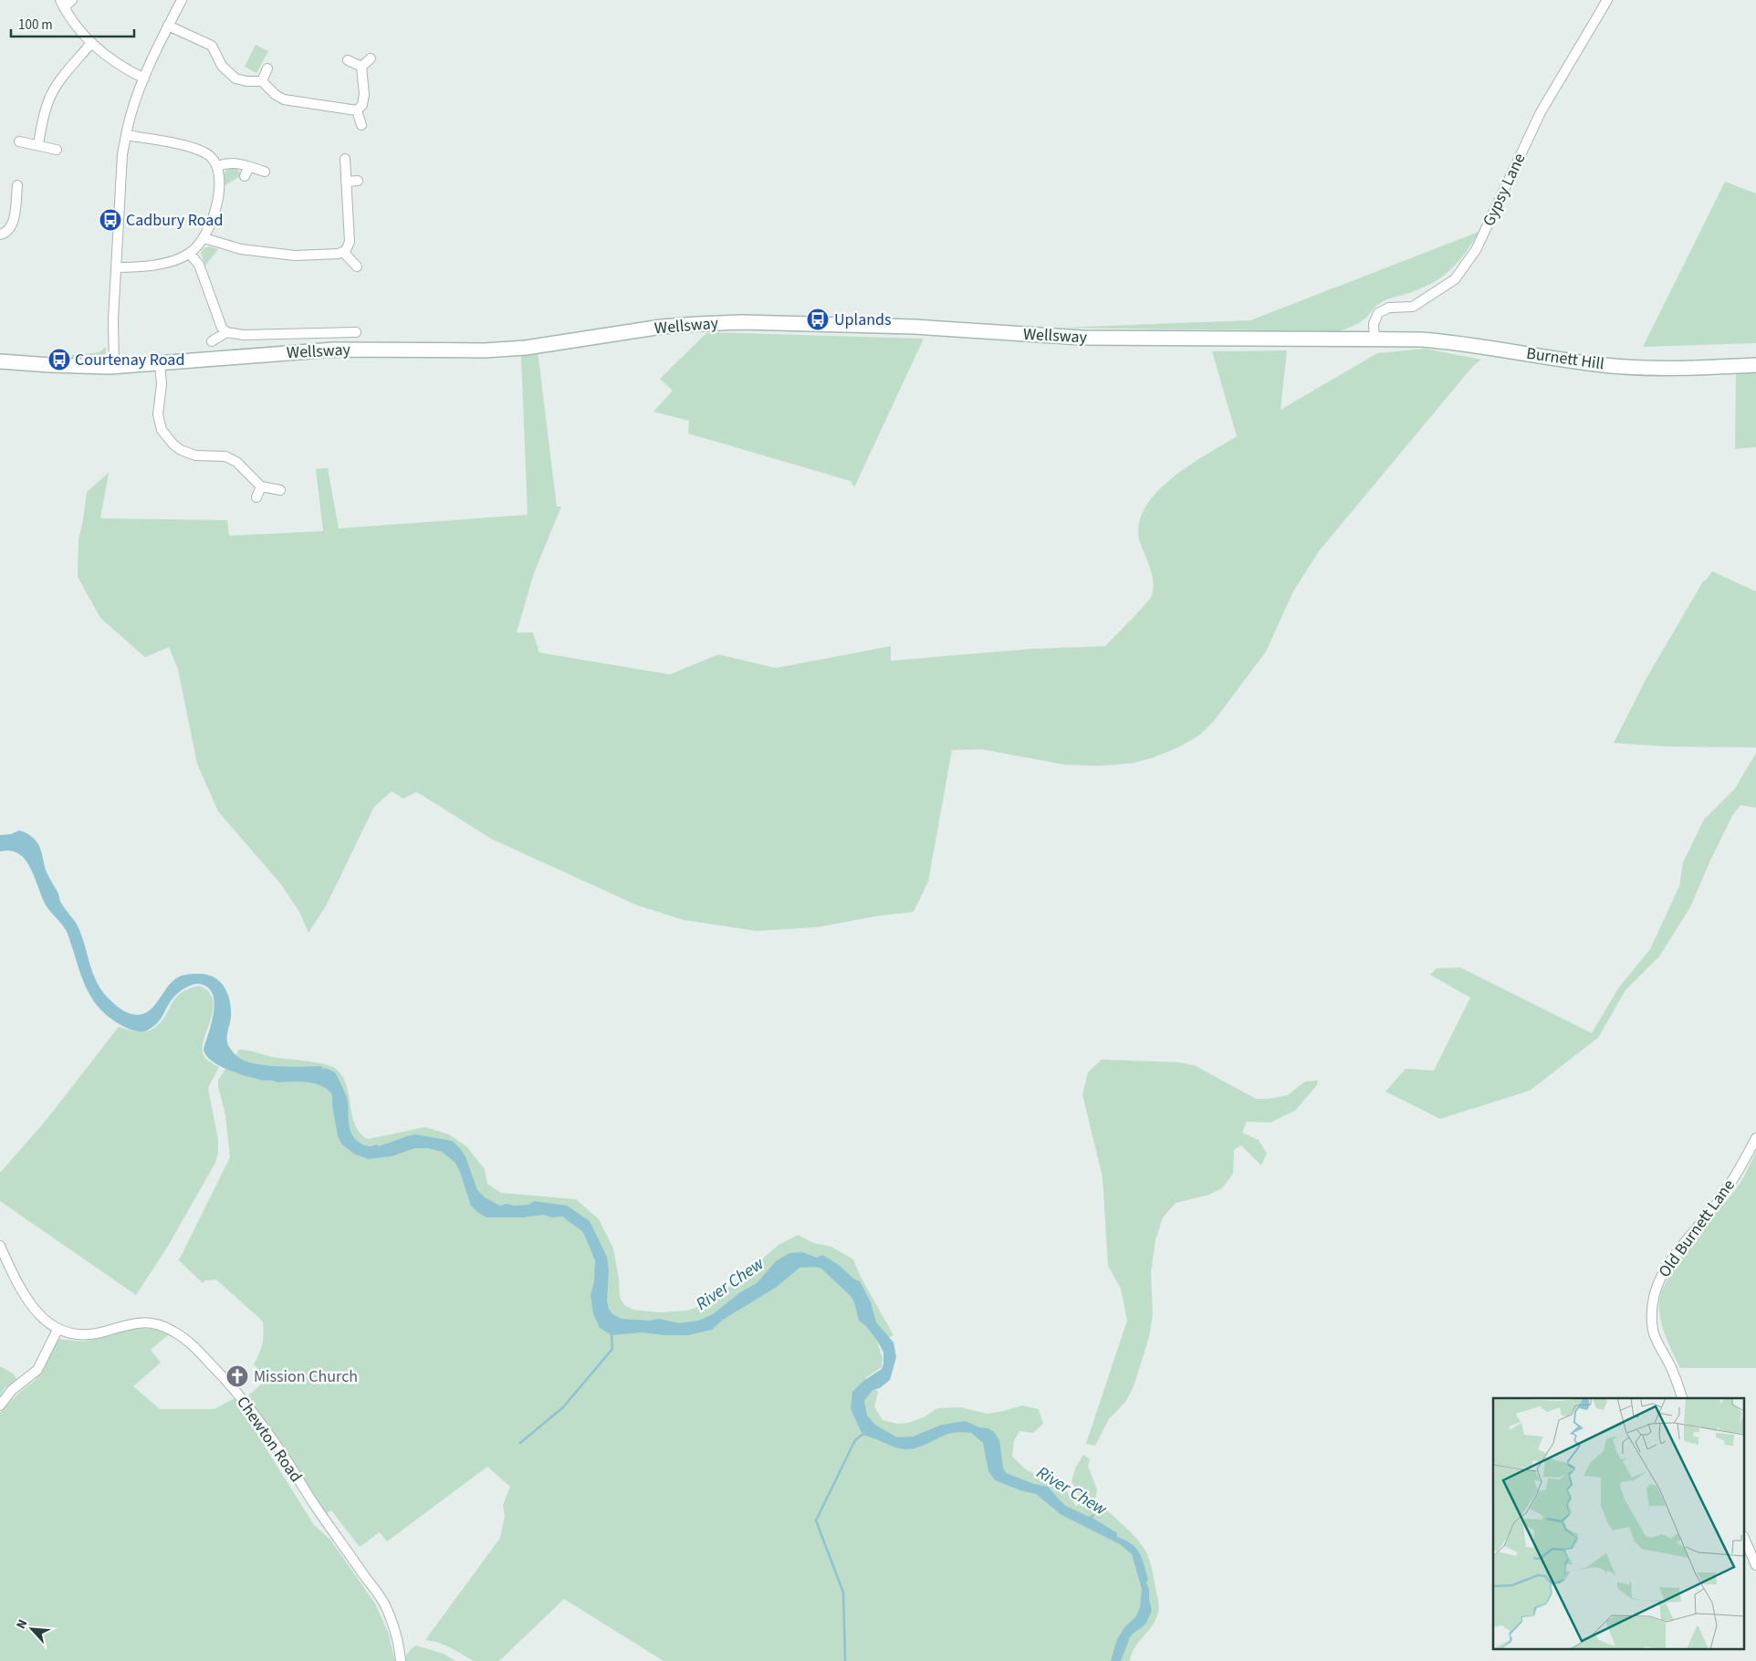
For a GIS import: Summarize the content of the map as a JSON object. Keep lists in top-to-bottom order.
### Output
{
  "streets": {
    "main road": ["Wellsway", "Burnett Hill"],
    "street": ["Gypsy Lane", "Old Burnett Lane", "Chewton Road"]
  },
  "crossings": [
    ["Gypsy Lane", "Wellsway"],
    ["Gypsy Lane", "Burnett Hill"],
    ["Wellsway", "Burnett Hill"]
  ],
  "water": ["River Chew"],
  "places": {
    "bus stop": ["Cadbury Road", "Uplands", "Courtenay Road"],
    "church": ["Mission Church"]
  },
  "scale_bar": "100 m",
  "north": "top left"
}
